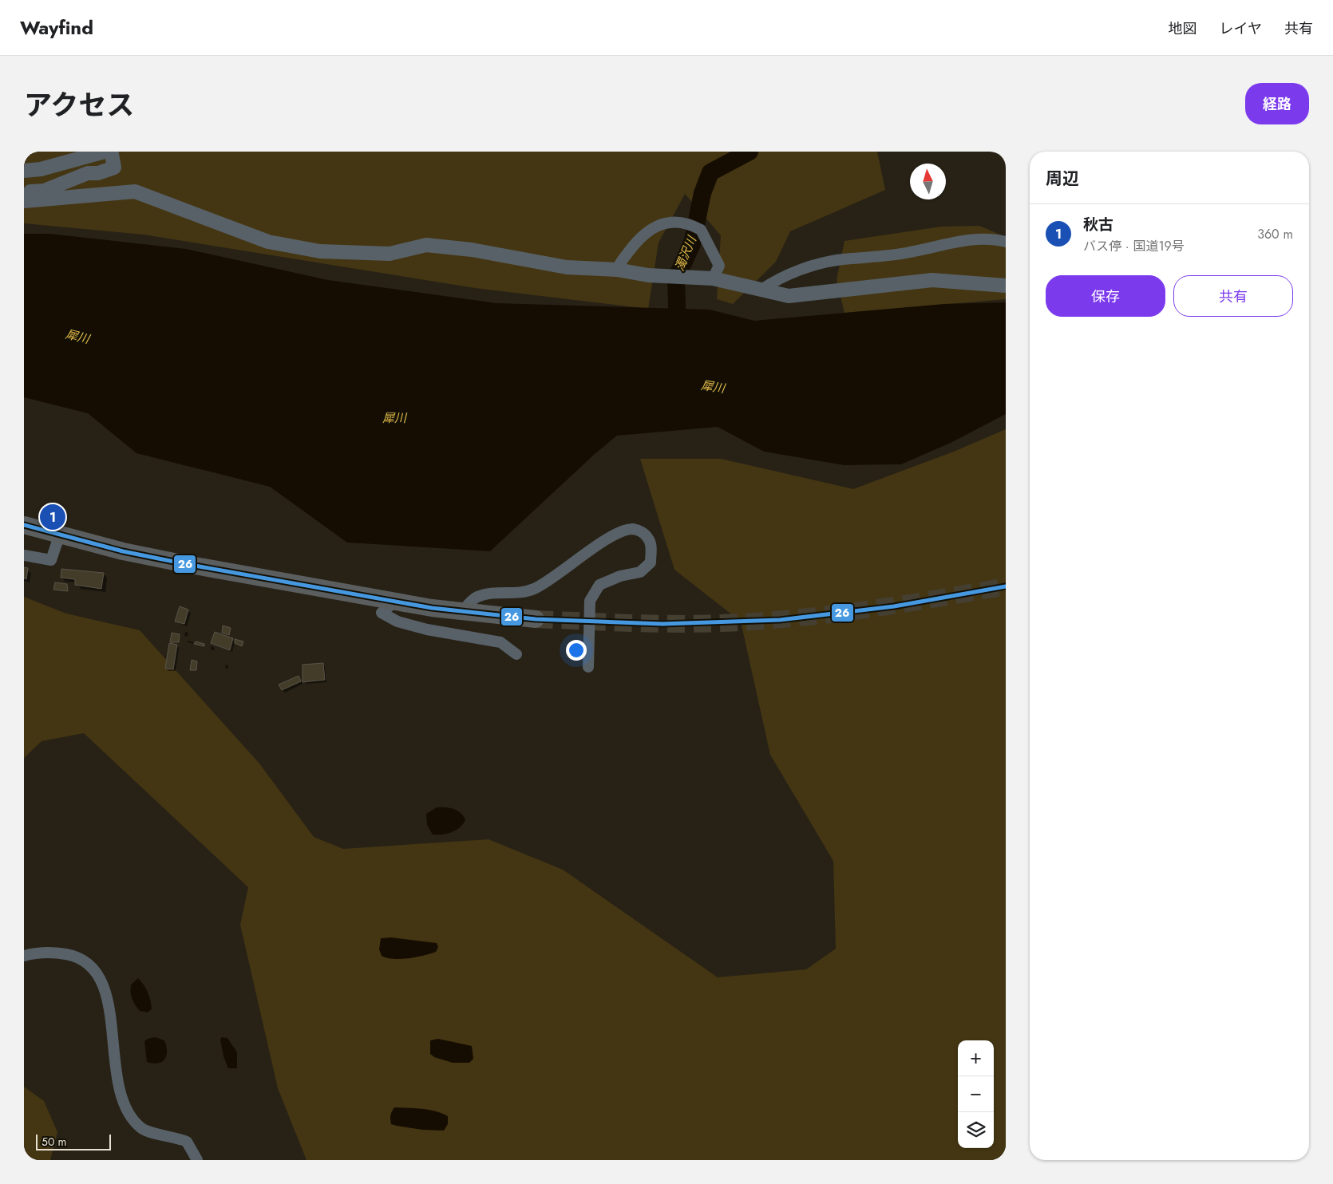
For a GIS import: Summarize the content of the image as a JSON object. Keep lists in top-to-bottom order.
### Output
{
  "water": ["濁沢川", "犀川"],
  "lines": ["transit line 26"],
  "scale_bar": "50 m",
  "north": "top",
  "page": {
    "header": "Wayfind",
    "nav": ["地図", "レイヤ", "共有"],
    "title": "アクセス",
    "buttons": [
      "経路",
      ["保存", "共有"]
    ],
    "heading": "周辺",
    "list": [
      {
        "mark": "1",
        "name": "秋古",
        "note": "バス停 · 国道19号",
        "value": "360 m"
      }
    ],
    "pins": "1",
    "map_buttons": ["+", "−"],
    "scale": "50 m"
  }
}
